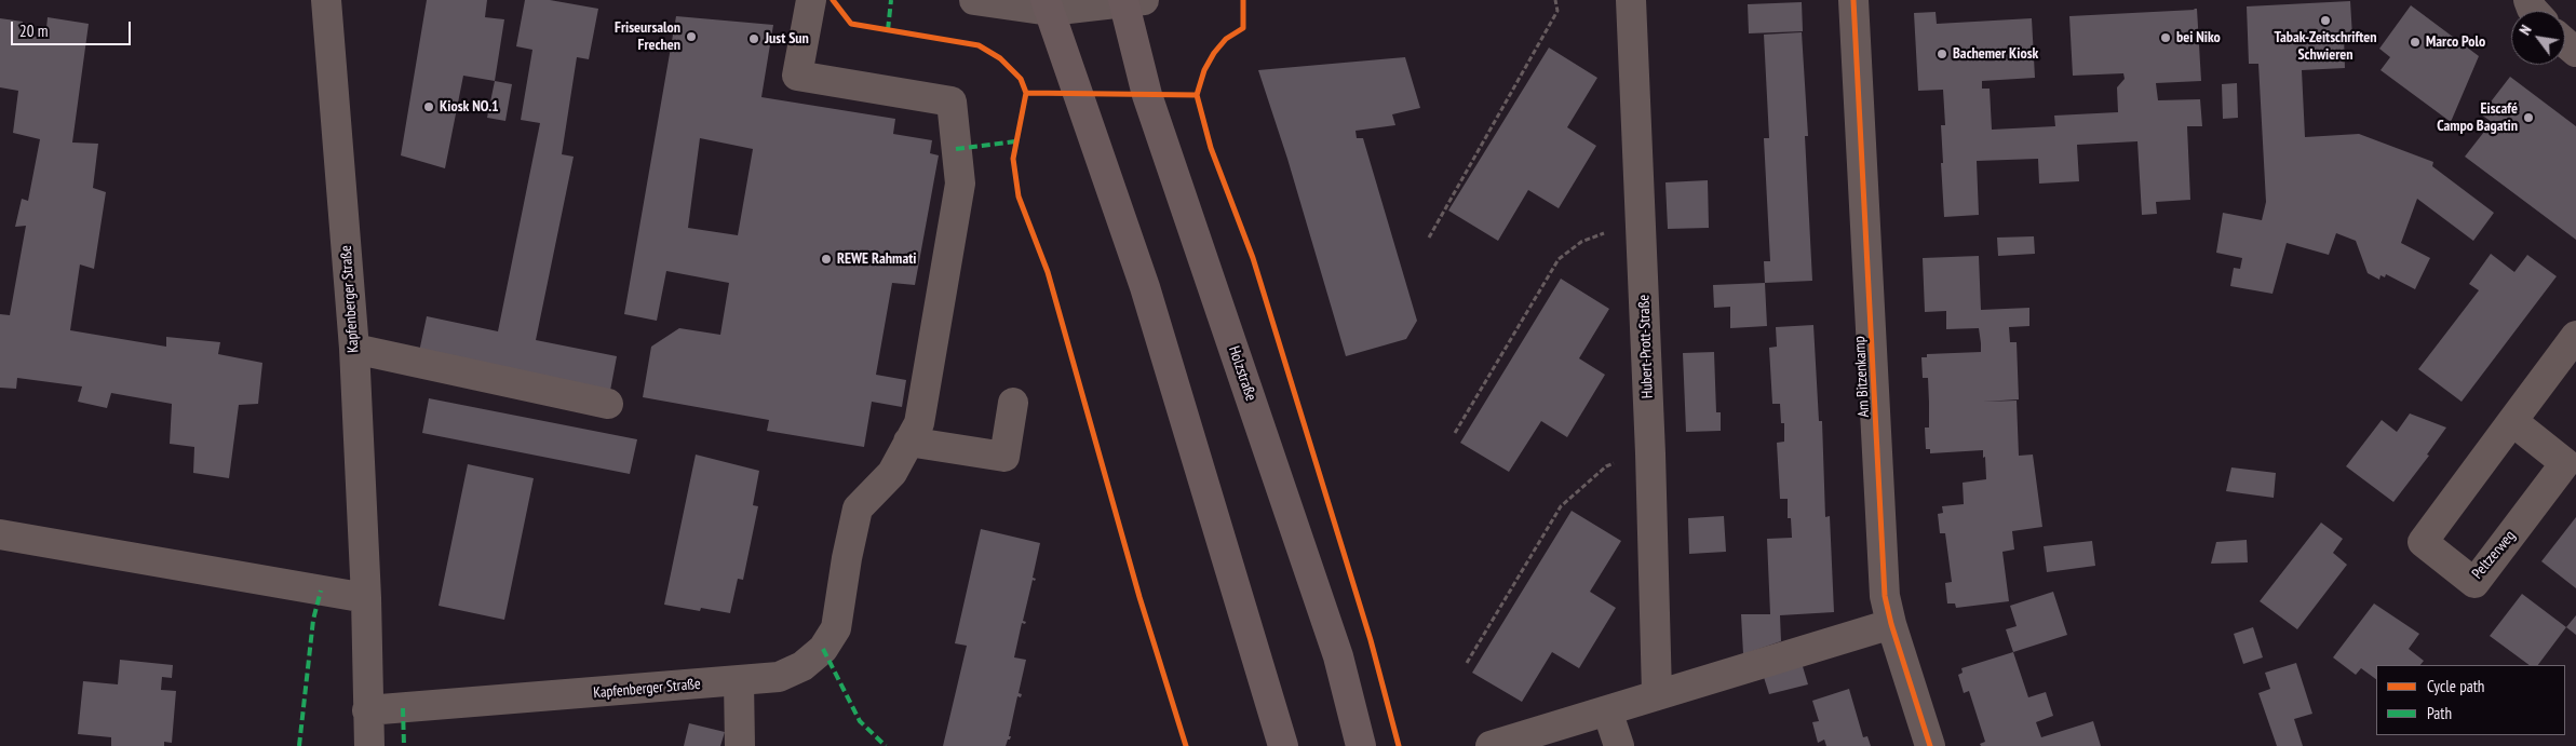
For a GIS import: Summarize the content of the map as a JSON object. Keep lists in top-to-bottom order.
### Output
{
  "streets": {
    "main road": ["Holzstraße"],
    "street": [
      "Kapfenberger Straße",
      "Hubert-Prott-Straße",
      "Am Bitzenkamp",
      "Peltzerweg"
    ]
  },
  "places": [
    "Tabak-Zeitschriften Schwieren",
    "Friseursalon Frechen",
    "bei Niko",
    "Just Sun",
    "Marco Polo",
    "Bachemer Kiosk",
    "Kiosk NO.1",
    "Eiscafé Campo Bagatin",
    "REWE Rahmati"
  ],
  "legend": ["Cycle path", "Path"],
  "scale_bar": "20 m",
  "north": "top left"
}
